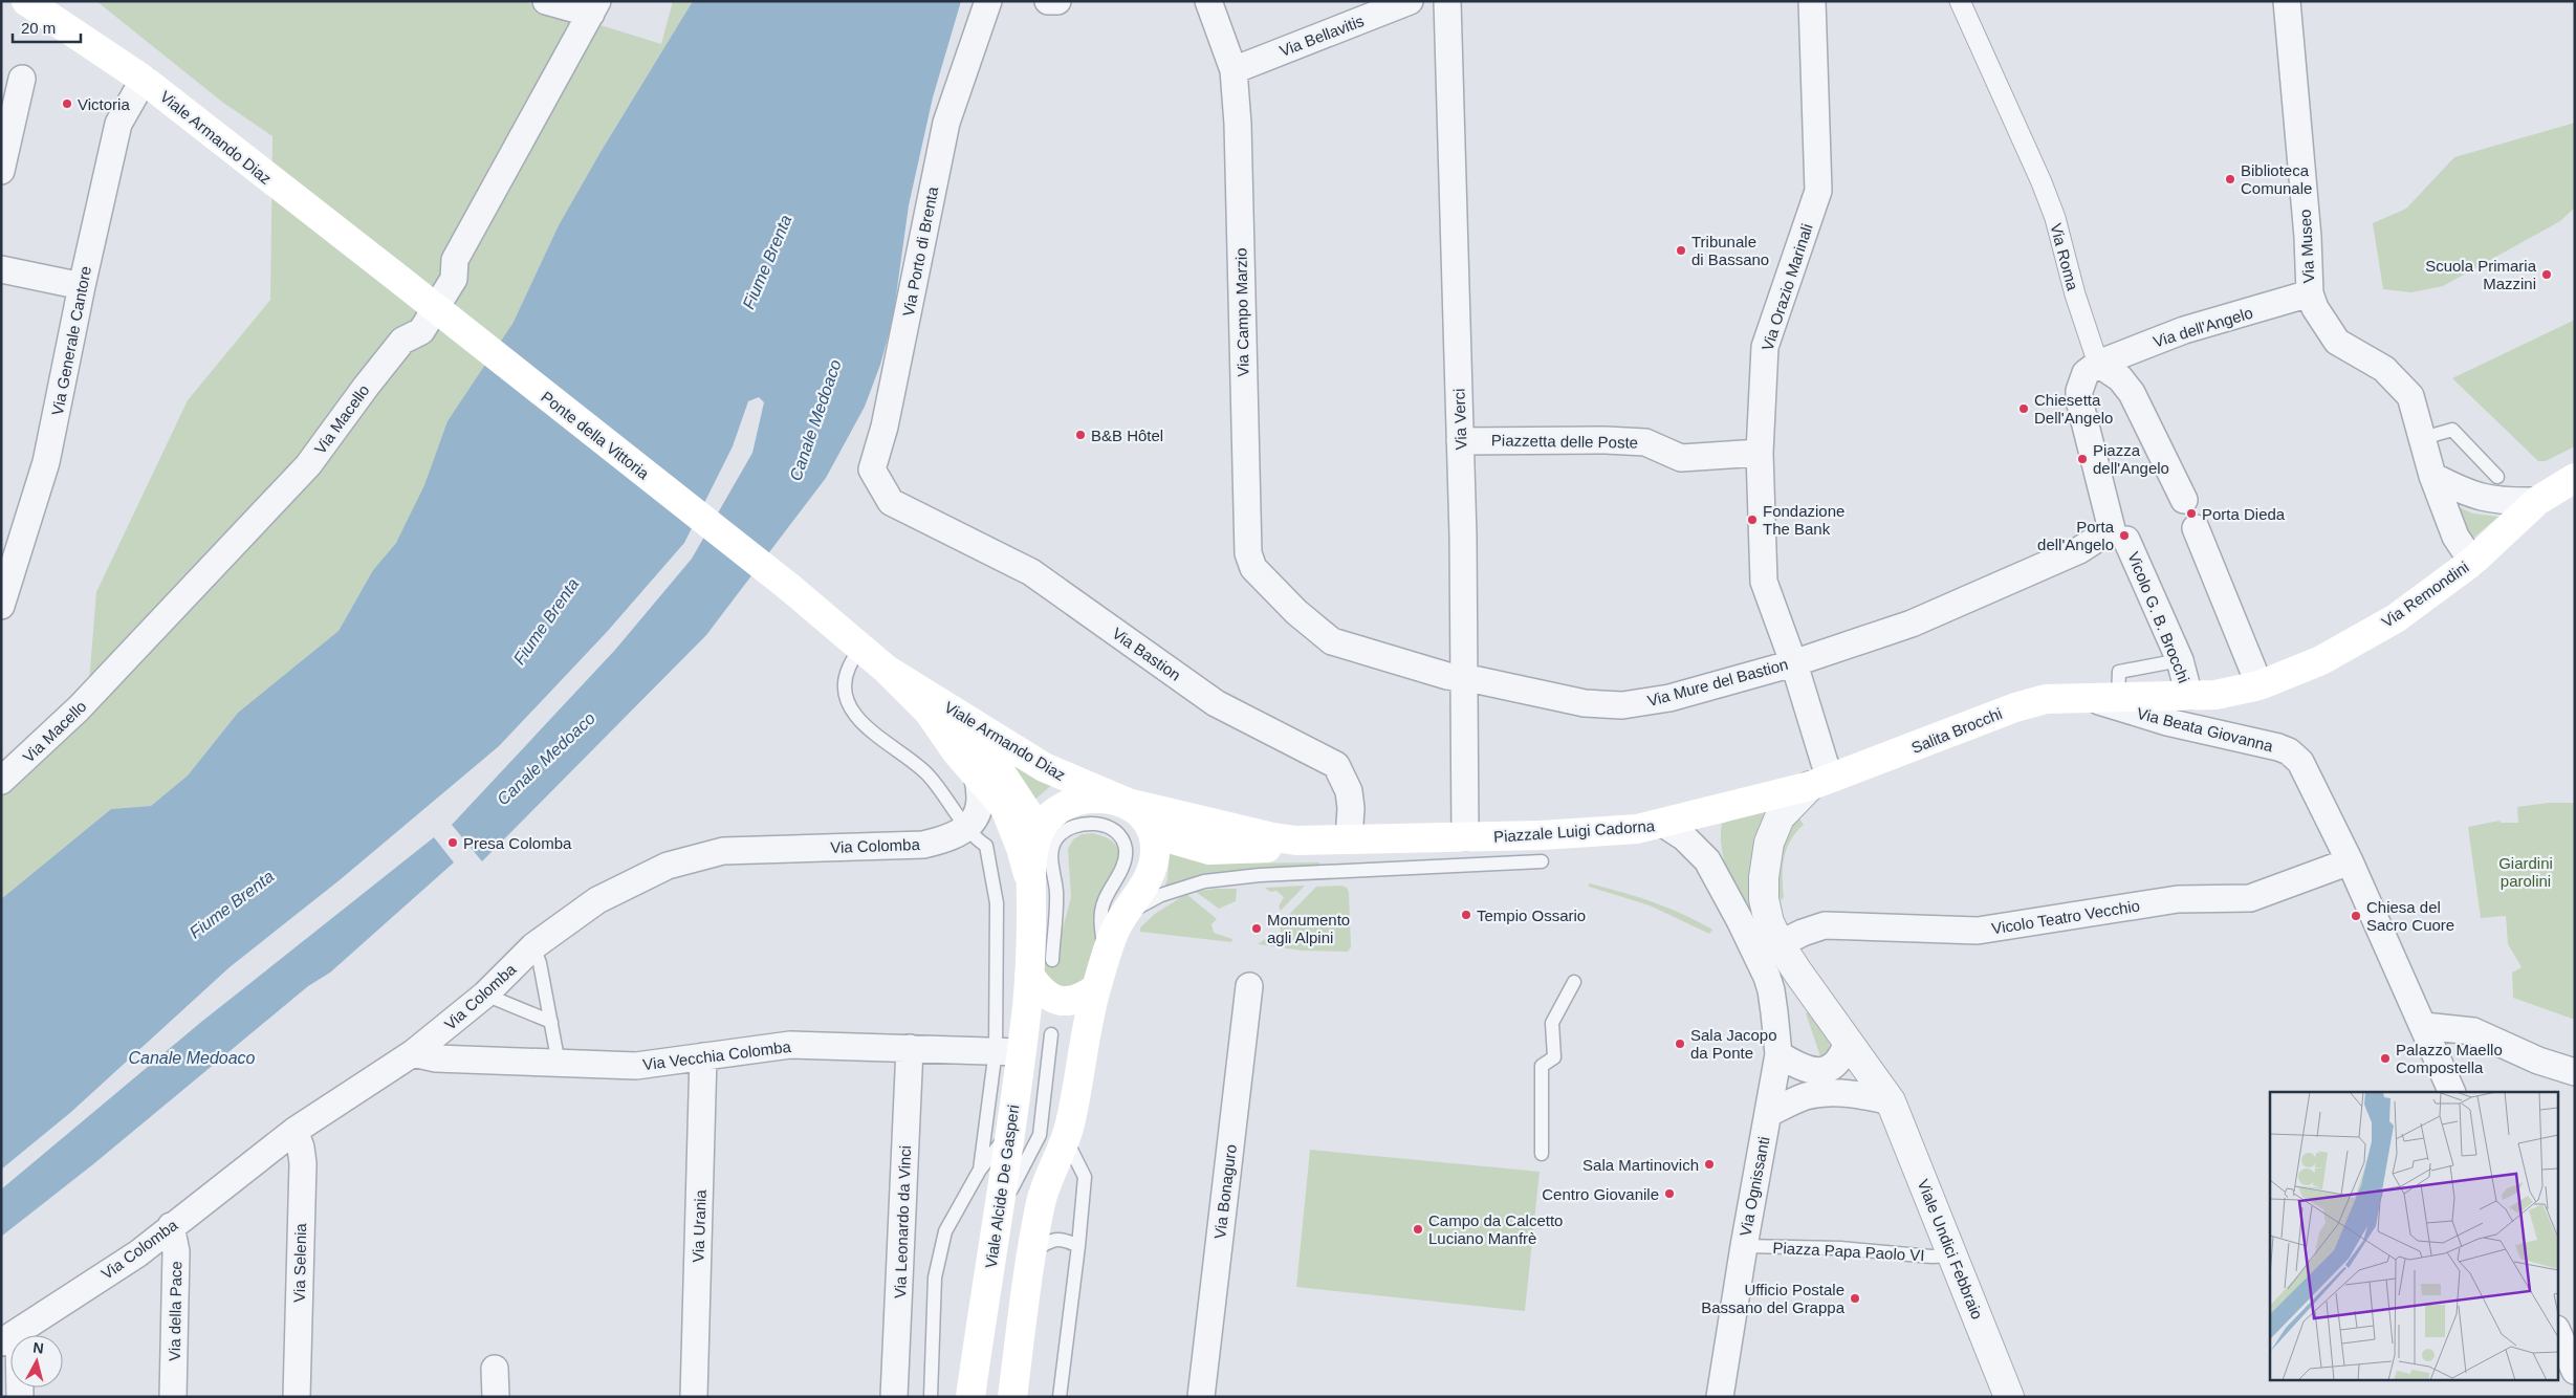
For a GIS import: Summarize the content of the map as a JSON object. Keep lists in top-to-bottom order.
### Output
{
  "streets": {
    "main road": [
      "Viale Armando Diaz",
      "Ponte della Vittoria",
      "Via Remondini",
      "Salita Brocchi",
      "Piazzale Luigi Cadorna",
      "Viale Alcide De Gasperi"
    ],
    "street": [
      "Via Bellavitis",
      "Via Museo",
      "Via Porto di Brenta",
      "Via Roma",
      "Via Orazio Marinali",
      "Via Campo Marzio",
      "Via dell'Angelo",
      "Via Generale Cantore",
      "Via Macello",
      "Via Verci",
      "Piazzetta delle Poste",
      "Vicolo G. B. Brocchi",
      "Via Bastion",
      "Via Mure del Bastion",
      "Via Beata Giovanna",
      "Via Colomba",
      "Vicolo Teatro Vecchio",
      "Via Vecchia Colomba",
      "Via Ognissanti",
      "Via Bonaguro",
      "Via Leonardo da Vinci",
      "Via Urania",
      "Viale Undici Febbraio",
      "Via Selenia",
      "Via della Pace"
    ],
    "lane": ["Piazza Papa Paolo VI"]
  },
  "crossings": [
    ["Via Bellavitis", "Via Campo Marzio"],
    ["Viale Armando Diaz", "Via Generale Cantore"],
    ["Viale Armando Diaz", "Ponte della Vittoria"],
    ["Viale Armando Diaz", "Piazzale Luigi Cadorna"],
    ["Via Museo", "Via dell'Angelo"],
    ["Via Museo", "Via Remondini"],
    ["Via Porto di Brenta", "Via Bastion"],
    ["Via Roma", "Via dell'Angelo"],
    ["Via Roma", "Vicolo G. B. Brocchi"],
    ["Via Orazio Marinali", "Piazzetta delle Poste"],
    ["Via Orazio Marinali", "Via Mure del Bastion"],
    ["Via Orazio Marinali", "Salita Brocchi"],
    ["Via Orazio Marinali", "Viale Undici Febbraio"],
    ["Via Campo Marzio", "Via Mure del Bastion"],
    ["Via dell'Angelo", "Vicolo G. B. Brocchi"],
    ["Via Verci", "Piazzetta delle Poste"],
    ["Via Verci", "Via Mure del Bastion"],
    ["Via Verci", "Piazzale Luigi Cadorna"],
    ["Via Remondini", "Salita Brocchi"],
    ["Vicolo G. B. Brocchi", "Via Mure del Bastion"],
    ["Vicolo G. B. Brocchi", "Salita Brocchi"],
    ["Via Bastion", "Piazzale Luigi Cadorna"],
    ["Via Beata Giovanna", "Salita Brocchi"],
    ["Via Beata Giovanna", "Vicolo Teatro Vecchio"],
    ["Salita Brocchi", "Piazzale Luigi Cadorna"],
    ["Salita Brocchi", "Viale Undici Febbraio"],
    ["Piazzale Luigi Cadorna", "Viale Alcide De Gasperi"],
    ["Piazzale Luigi Cadorna", "Via Ognissanti"],
    ["Via Colomba", "Via Vecchia Colomba"],
    ["Via Colomba", "Via Selenia"],
    ["Via Colomba", "Via della Pace"],
    ["Vicolo Teatro Vecchio", "Viale Undici Febbraio"],
    ["Via Vecchia Colomba", "Viale Alcide De Gasperi"],
    ["Via Vecchia Colomba", "Via Leonardo da Vinci"],
    ["Via Vecchia Colomba", "Via Urania"],
    ["Via Ognissanti", "Piazza Papa Paolo VI"],
    ["Viale Undici Febbraio", "Piazza Papa Paolo VI"]
  ],
  "water": ["Fiume Brenta", "Canale Medoaco"],
  "parks": ["Giardini parolini"],
  "places": [
    "Victoria",
    "Biblioteca Comunale",
    "Tribunale di Bassano",
    "Scuola Primaria Mazzini",
    "Chiesetta Dell'Angelo",
    "B&B Hôtel",
    "Piazza dell'Angelo",
    "Porta Dieda",
    "Fondazione The Bank",
    "Porta dell'Angelo",
    "Presa Colomba",
    "Tempio Ossario",
    "Chiesa del Sacro Cuore",
    "Monumento agli Alpini",
    "Sala Jacopo da Ponte",
    "Palazzo Maello Compostella",
    "Sala Martinovich",
    "Centro Giovanile",
    "Campo da Calcetto Luciano Manfrè",
    "Ufficio Postale Bassano del Grappa"
  ],
  "scale_bar": "20 m",
  "north": "top"
}
